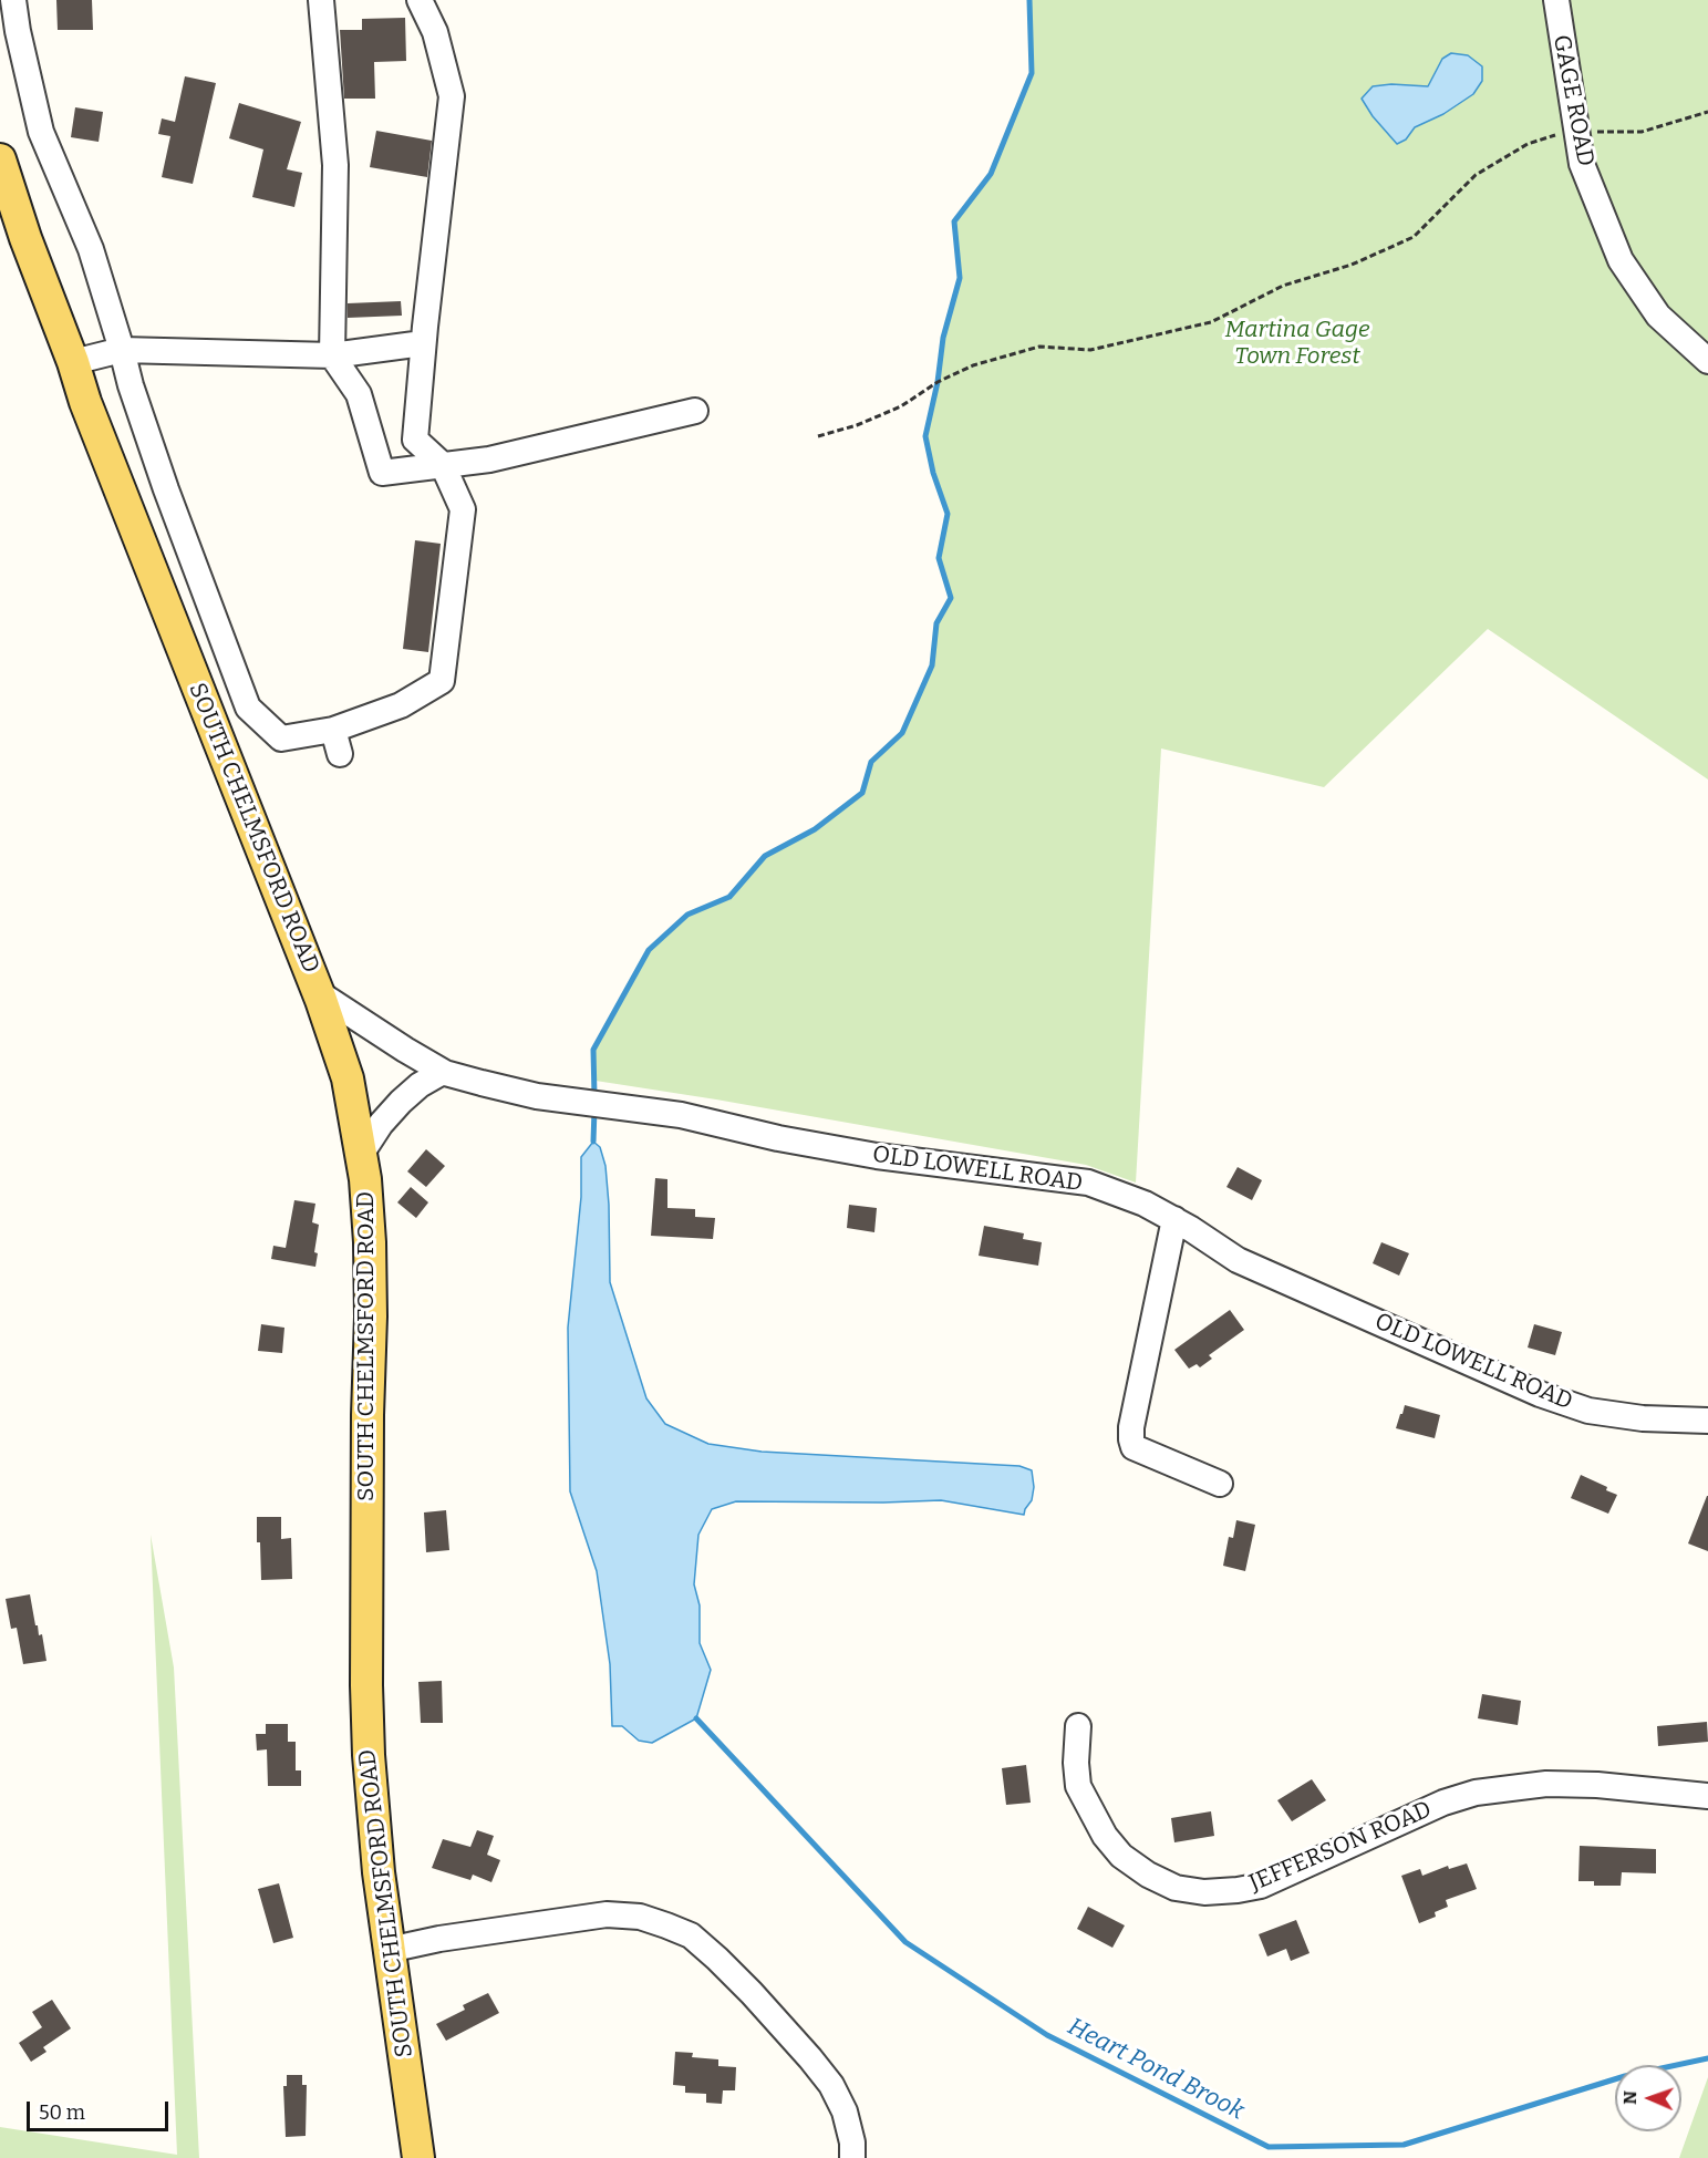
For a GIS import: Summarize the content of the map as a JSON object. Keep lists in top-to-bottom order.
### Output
{
  "streets": {
    "main road": ["SOUTH CHELMSFORD ROAD"],
    "street": ["GAGE ROAD", "OLD LOWELL ROAD", "JEFFERSON ROAD"]
  },
  "crossings": [
    ["SOUTH CHELMSFORD ROAD", "OLD LOWELL ROAD"]
  ],
  "water": ["Heart Pond Brook"],
  "parks": ["Martina Gage Town Forest"],
  "scale_bar": "50 m",
  "north": "left"
}
